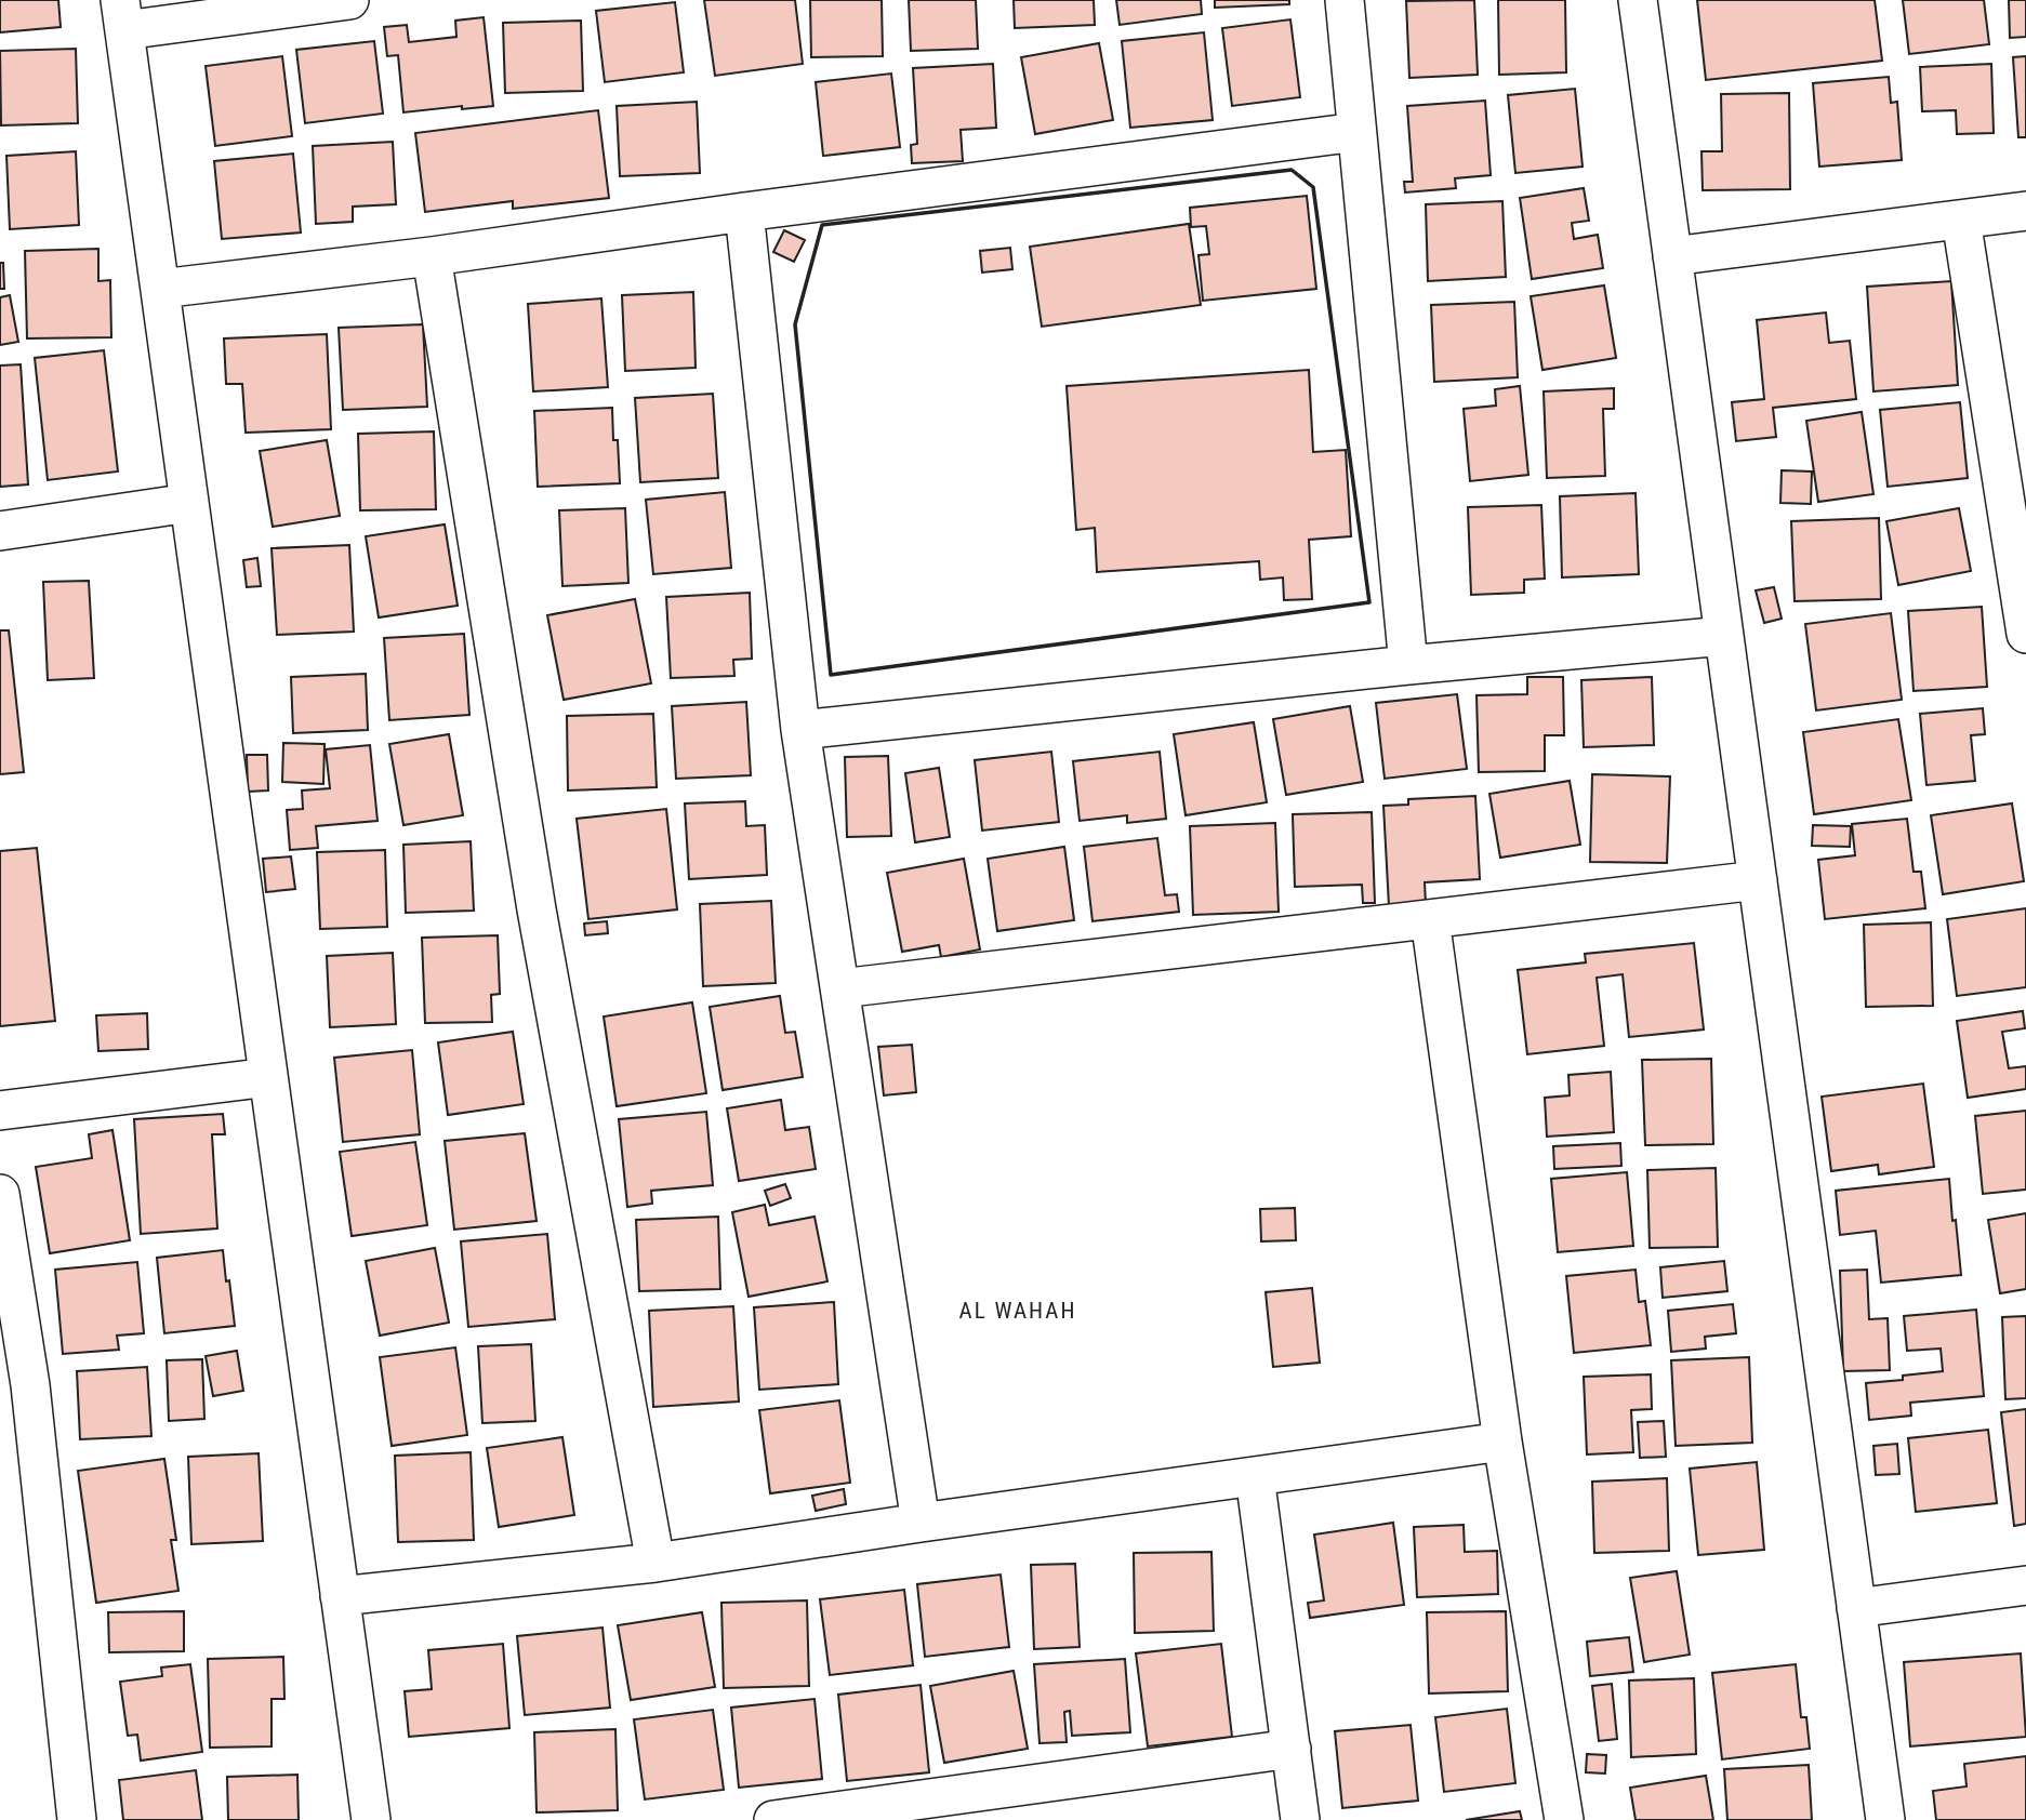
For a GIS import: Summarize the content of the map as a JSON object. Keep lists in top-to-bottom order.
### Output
{
  "districts": ["AL WAHAH"]
}
